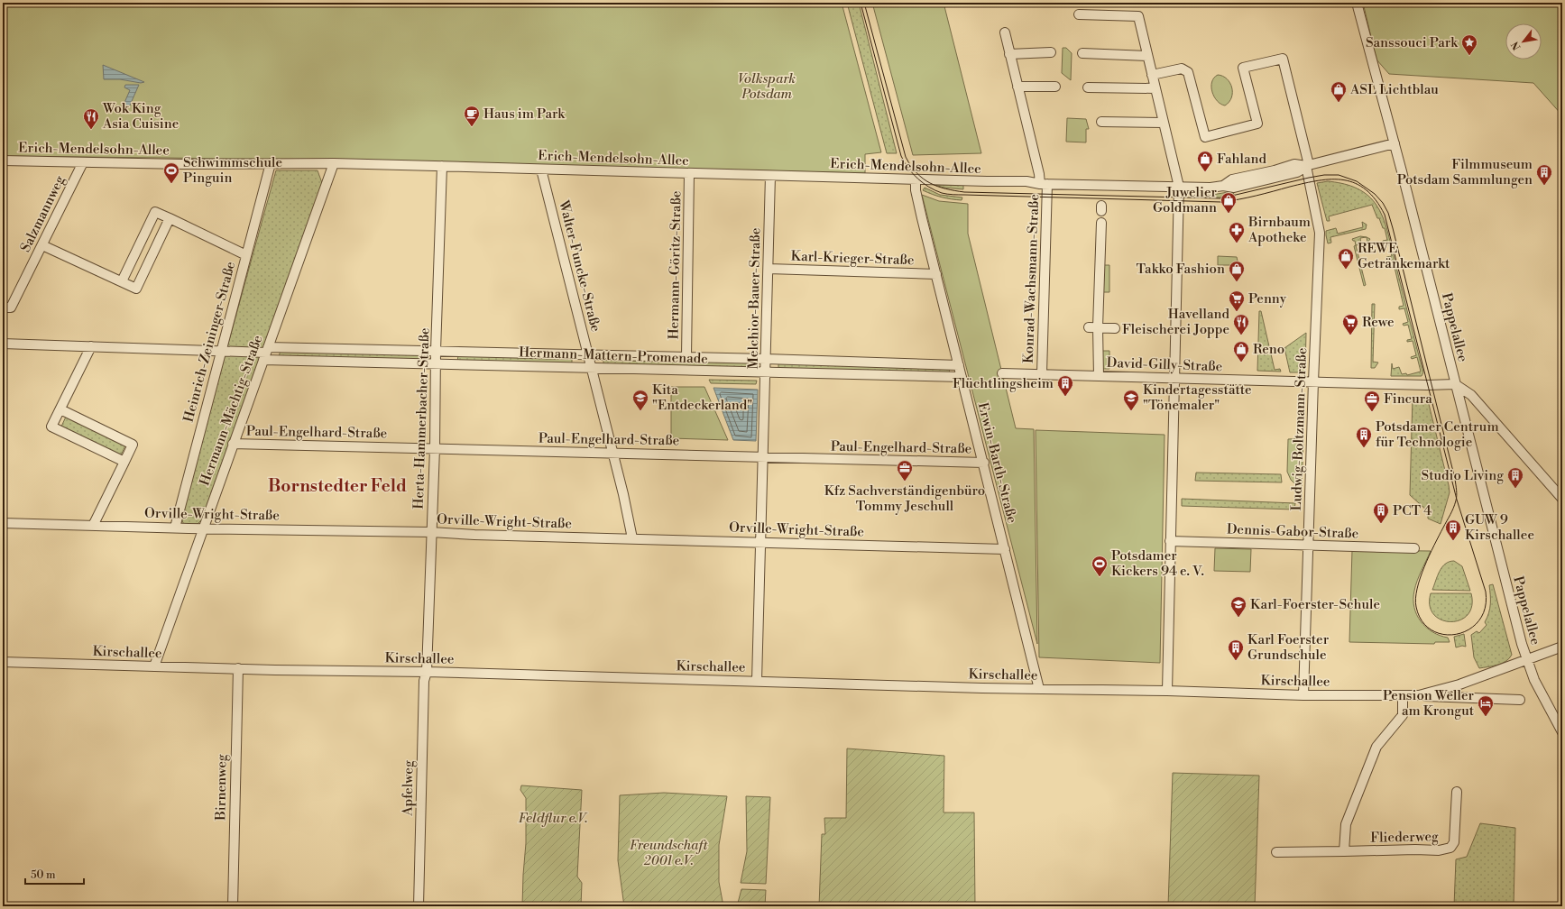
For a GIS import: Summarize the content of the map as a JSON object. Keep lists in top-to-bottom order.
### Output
{
  "streets": {
    "street": [
      "Erich-Mendelsohn-Allee",
      "Salzmannweg",
      "Karl-Krieger-Straße",
      "Hermann-Göritz-Straße",
      "Walter-Funcke-Straße",
      "Konrad-Wachsmann-Straße",
      "Melchior-Bauer-Straße",
      "Pappelallee",
      "Heinrich-Zeininger-Straße",
      "Hermann-Mattern-Promenade",
      "David-Gilly-Straße",
      "Hermann-Mächtig-Straße",
      "Herta-Hammerbacher-Straße",
      "Ludwig-Boltzmann-Straße",
      "Paul-Engelhard-Straße",
      "Erwin-Barth-Straße",
      "Orville-Wright-Straße",
      "Dennis-Gabor-Straße",
      "Kirschallee",
      "Birnenweg",
      "Apfelweg",
      "Fliederweg"
    ]
  },
  "crossings": [
    ["Erich-Mendelsohn-Allee", "Salzmannweg"],
    ["Erich-Mendelsohn-Allee", "Hermann-Göritz-Straße"],
    ["Erich-Mendelsohn-Allee", "Walter-Funcke-Straße"],
    ["Erich-Mendelsohn-Allee", "Konrad-Wachsmann-Straße"],
    ["Erich-Mendelsohn-Allee", "Melchior-Bauer-Straße"],
    ["Erich-Mendelsohn-Allee", "Pappelallee"],
    ["Erich-Mendelsohn-Allee", "Heinrich-Zeininger-Straße"],
    ["Erich-Mendelsohn-Allee", "Hermann-Mächtig-Straße"],
    ["Erich-Mendelsohn-Allee", "Herta-Hammerbacher-Straße"],
    ["Erich-Mendelsohn-Allee", "Ludwig-Boltzmann-Straße"],
    ["Erich-Mendelsohn-Allee", "Erwin-Barth-Straße"],
    ["Karl-Krieger-Straße", "Melchior-Bauer-Straße"],
    ["Karl-Krieger-Straße", "Erwin-Barth-Straße"],
    ["Hermann-Göritz-Straße", "Hermann-Mattern-Promenade"],
    ["Walter-Funcke-Straße", "Hermann-Mattern-Promenade"],
    ["Walter-Funcke-Straße", "Paul-Engelhard-Straße"],
    ["Walter-Funcke-Straße", "Orville-Wright-Straße"],
    ["Konrad-Wachsmann-Straße", "David-Gilly-Straße"],
    ["Melchior-Bauer-Straße", "Hermann-Mattern-Promenade"],
    ["Melchior-Bauer-Straße", "Paul-Engelhard-Straße"],
    ["Melchior-Bauer-Straße", "Orville-Wright-Straße"],
    ["Melchior-Bauer-Straße", "Kirschallee"],
    ["Pappelallee", "David-Gilly-Straße"],
    ["Pappelallee", "Kirschallee"],
    ["Heinrich-Zeininger-Straße", "Hermann-Mattern-Promenade"],
    ["Heinrich-Zeininger-Straße", "Orville-Wright-Straße"],
    ["Hermann-Mattern-Promenade", "Hermann-Mächtig-Straße"],
    ["Hermann-Mattern-Promenade", "Herta-Hammerbacher-Straße"],
    ["Hermann-Mattern-Promenade", "Erwin-Barth-Straße"],
    ["David-Gilly-Straße", "Ludwig-Boltzmann-Straße"],
    ["Hermann-Mächtig-Straße", "Paul-Engelhard-Straße"],
    ["Hermann-Mächtig-Straße", "Orville-Wright-Straße"],
    ["Hermann-Mächtig-Straße", "Kirschallee"],
    ["Herta-Hammerbacher-Straße", "Paul-Engelhard-Straße"],
    ["Herta-Hammerbacher-Straße", "Orville-Wright-Straße"],
    ["Herta-Hammerbacher-Straße", "Kirschallee"],
    ["Herta-Hammerbacher-Straße", "Apfelweg"],
    ["Ludwig-Boltzmann-Straße", "Dennis-Gabor-Straße"],
    ["Ludwig-Boltzmann-Straße", "Kirschallee"],
    ["Paul-Engelhard-Straße", "Erwin-Barth-Straße"],
    ["Erwin-Barth-Straße", "Orville-Wright-Straße"],
    ["Erwin-Barth-Straße", "Kirschallee"],
    ["Kirschallee", "Birnenweg"],
    ["Kirschallee", "Apfelweg"]
  ],
  "districts": ["Bornstedter Feld"],
  "parks": ["Volkspark Potsdam", "Feldflur e.V.", "Freundschaft 2001 e.V."],
  "places": {
    "place": ["Sanssouci Park"],
    "shop": [
      "ASL Lichtblau",
      "Fahland",
      "Juwelier Goldmann",
      "REWE Getränkemarkt",
      "Takko Fashion",
      "Reno"
    ],
    "cafe": ["Haus im Park"],
    "restaurant": ["Wok King Asia Cuisine", "Havelland Fleischerei Joppe"],
    "sports": ["Schwimmschule Pinguin", "Potsdamer Kickers 94 e. V."],
    "building": [
      "Filmmuseum Potsdam Sammlungen",
      "Flüchtlingsheim",
      "Potsdamer Centrum für Technologie",
      "Studio Living",
      "PCT 4",
      "GUW 9 Kirschallee",
      "Karl Foerster Grundschule"
    ],
    "pharmacy": ["Birnbaum Apotheke"],
    "supermarket": ["Penny", "Rewe"],
    "school or university": ["Kita \"Entdeckerland\"", "Kindertagesstätte \"Tönemaler\"", "Karl-Foerster-Schule"],
    "office": ["Fincura", "Kfz Sachverständigenbüro Tommy Jeschull"],
    "hotel": ["Pension Weller am Krongut"]
  },
  "scale_bar": "50 m",
  "north": "bottom left"
}
